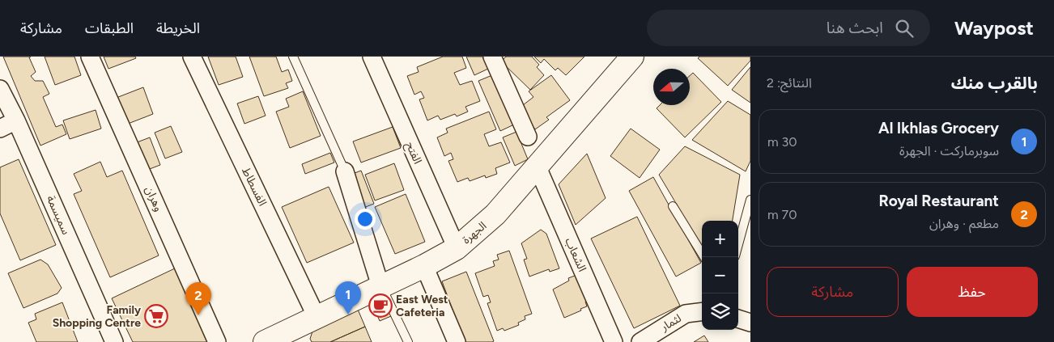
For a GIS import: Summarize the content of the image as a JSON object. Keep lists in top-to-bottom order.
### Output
{
  "streets": {
    "street": [
      "الفتح",
      "الفسطاط",
      "وهران",
      "سميسمة",
      "الجهرة",
      "الشعاب",
      "لثمار"
    ]
  },
  "crossings": [
    ["الفتح", "الجهرة"],
    ["الفسطاط", "الجهرة"],
    ["الجهرة", "الشعاب"]
  ],
  "places": {
    "cafe": ["East West Cafeteria"],
    "supermarket": ["Family Shopping Centre"]
  },
  "north": "left",
  "page": {
    "header": "Waypost",
    "search": "ابحث هنا",
    "nav": ["الخريطة", "الطبقات", "مشاركة"],
    "heading": ["بالقرب منك", "النتائج: 2"],
    "list": [
      {
        "mark": "1",
        "name": "Al Ikhlas Grocery",
        "note": "سوبرماركت · الجهرة",
        "value": "30 m"
      },
      {
        "mark": "2",
        "name": "Royal Restaurant",
        "note": "مطعم · وهران",
        "value": "70 m"
      }
    ],
    "map_buttons": ["+", "−"],
    "buttons": ["حفظ", "مشاركة"],
    "pins": ["1", "2"]
  }
}
